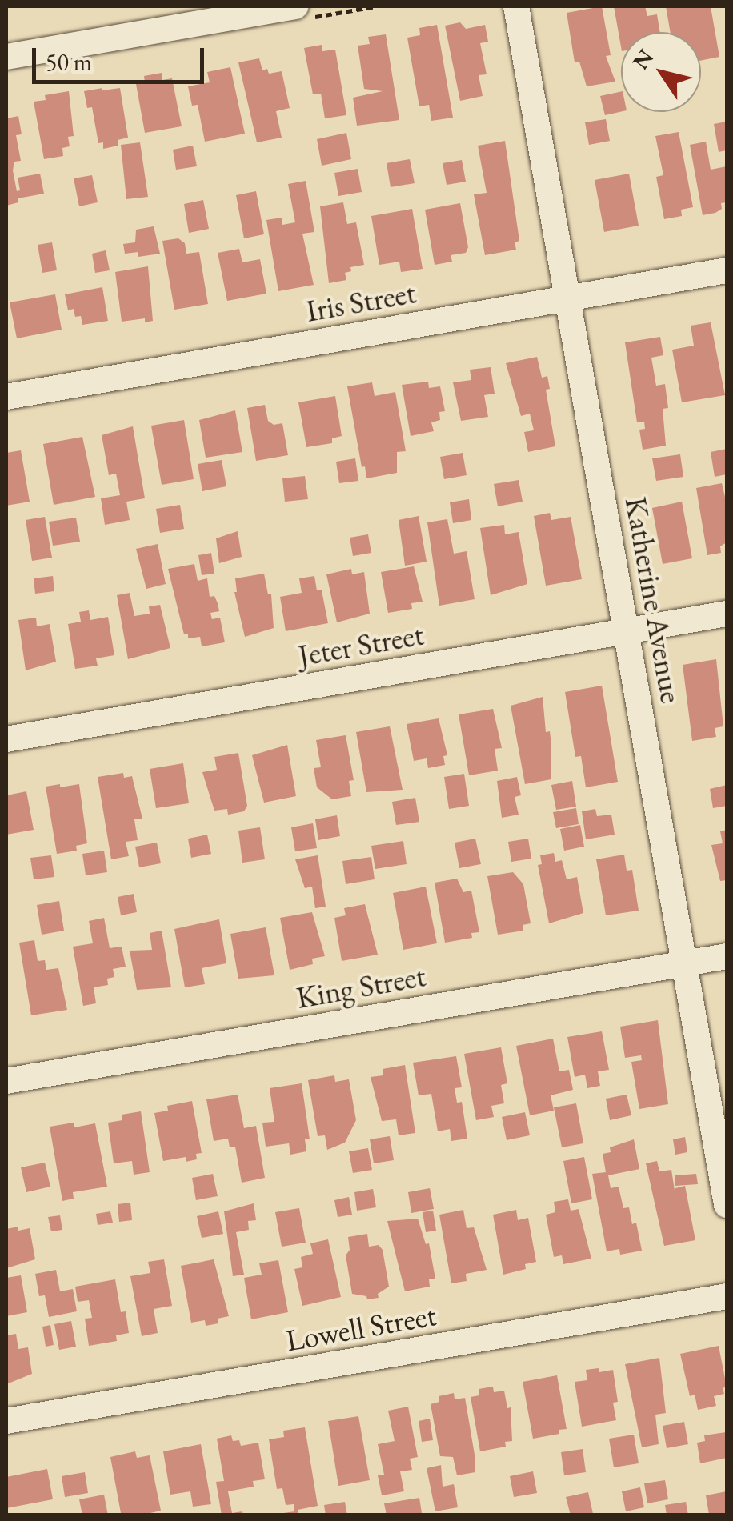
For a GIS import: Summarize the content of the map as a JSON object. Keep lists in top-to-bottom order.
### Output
{
  "streets": {
    "street": [
      "Iris Street",
      "Katherine Avenue",
      "Jeter Street",
      "King Street",
      "Lowell Street"
    ]
  },
  "crossings": [
    ["Iris Street", "Katherine Avenue"],
    ["Katherine Avenue", "Jeter Street"],
    ["Katherine Avenue", "King Street"]
  ],
  "scale_bar": "50 m",
  "north": "top left"
}
